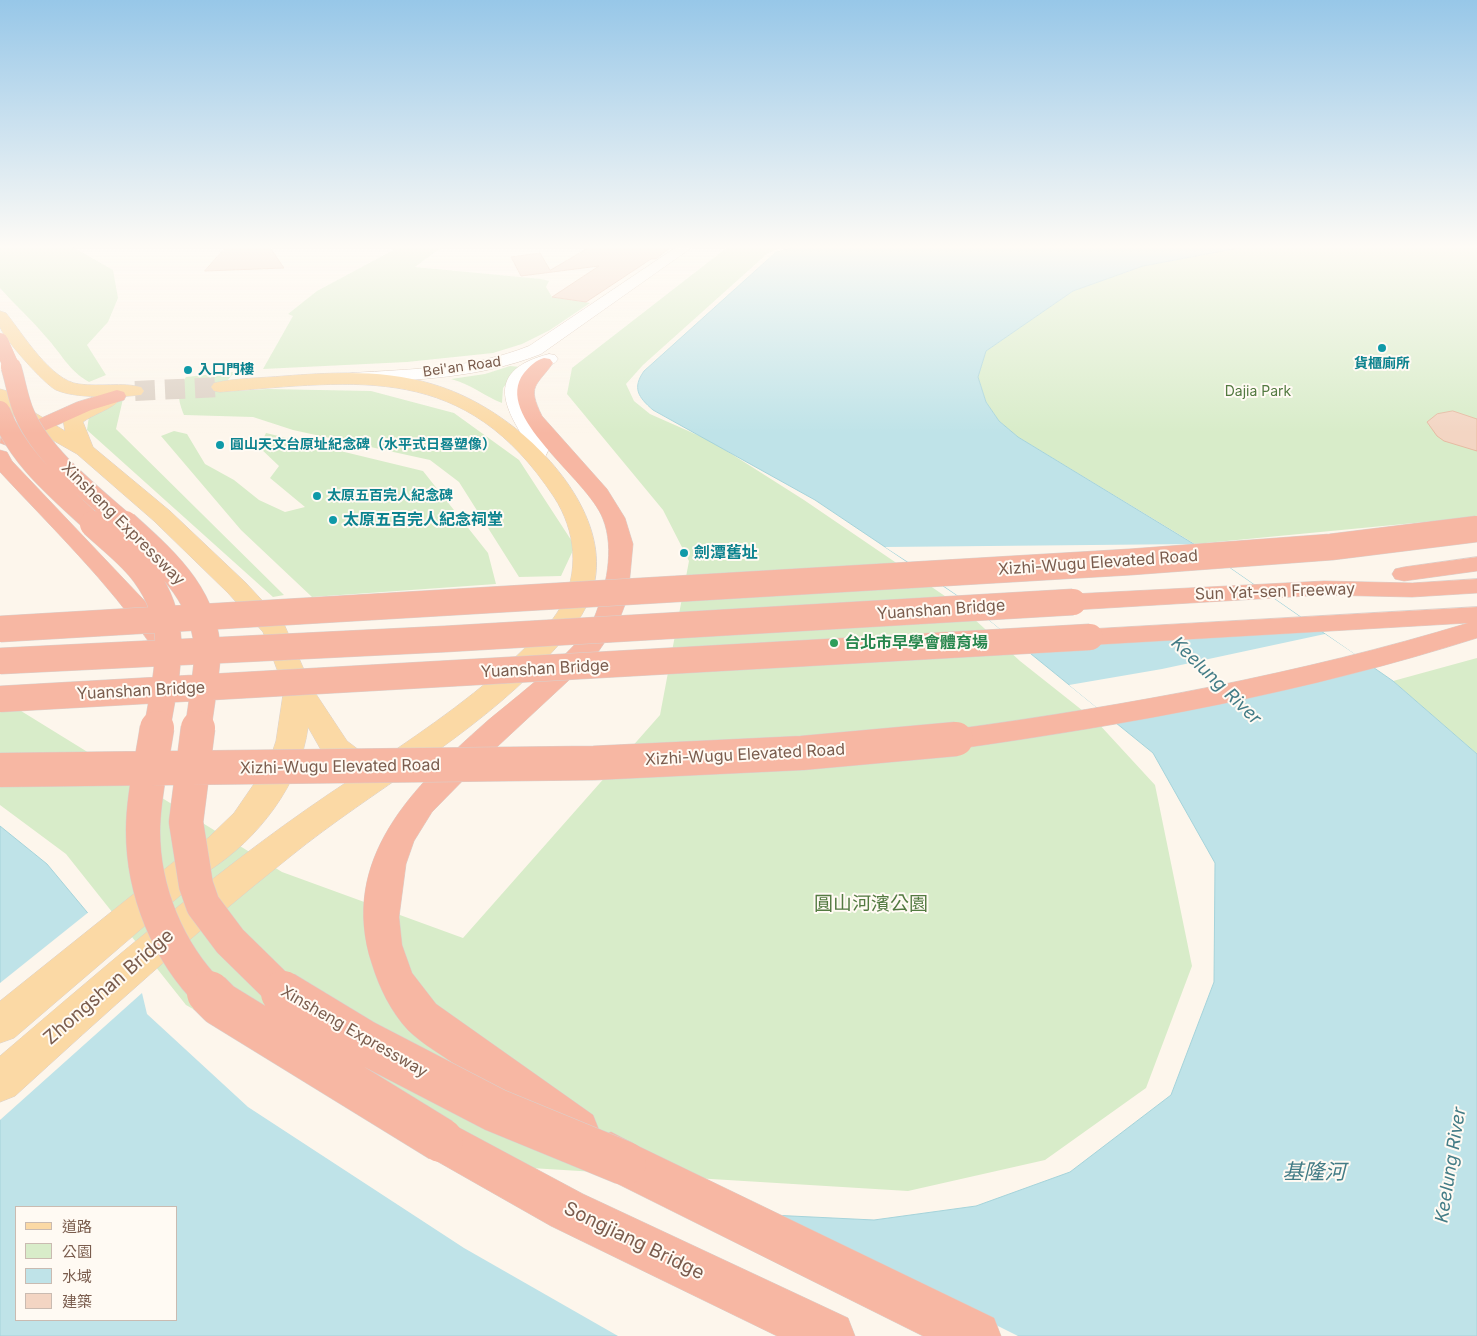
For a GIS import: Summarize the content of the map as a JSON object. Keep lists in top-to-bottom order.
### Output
{
  "streets": {
    "highway": [
      "Xinsheng Expressway",
      "Xizhi-Wugu Elevated Road",
      "Sun Yat-sen Freeway",
      "Yuanshan Bridge",
      "Songjiang Bridge"
    ],
    "main road": ["Bei'an Road", "Zhongshan Bridge"]
  },
  "crossings": [
    ["Bei'an Road", "Zhongshan Bridge"],
    ["Xinsheng Expressway", "Songjiang Bridge"],
    ["Sun Yat-sen Freeway", "Yuanshan Bridge"]
  ],
  "water": ["Keelung River", "基隆河"],
  "parks": ["Dajia Park", "圓山河濱公園"],
  "places": [
    "貨櫃廁所",
    "入口門樓",
    "圓山天文台原址紀念碑（水平式日晷塑像）",
    "太原五百完人紀念碑",
    "太原五百完人紀念祠堂",
    "劍潭舊址",
    "台北市早學會體育場"
  ],
  "legend": [
    "道路",
    "公園",
    "水域",
    "建築"
  ]
}
